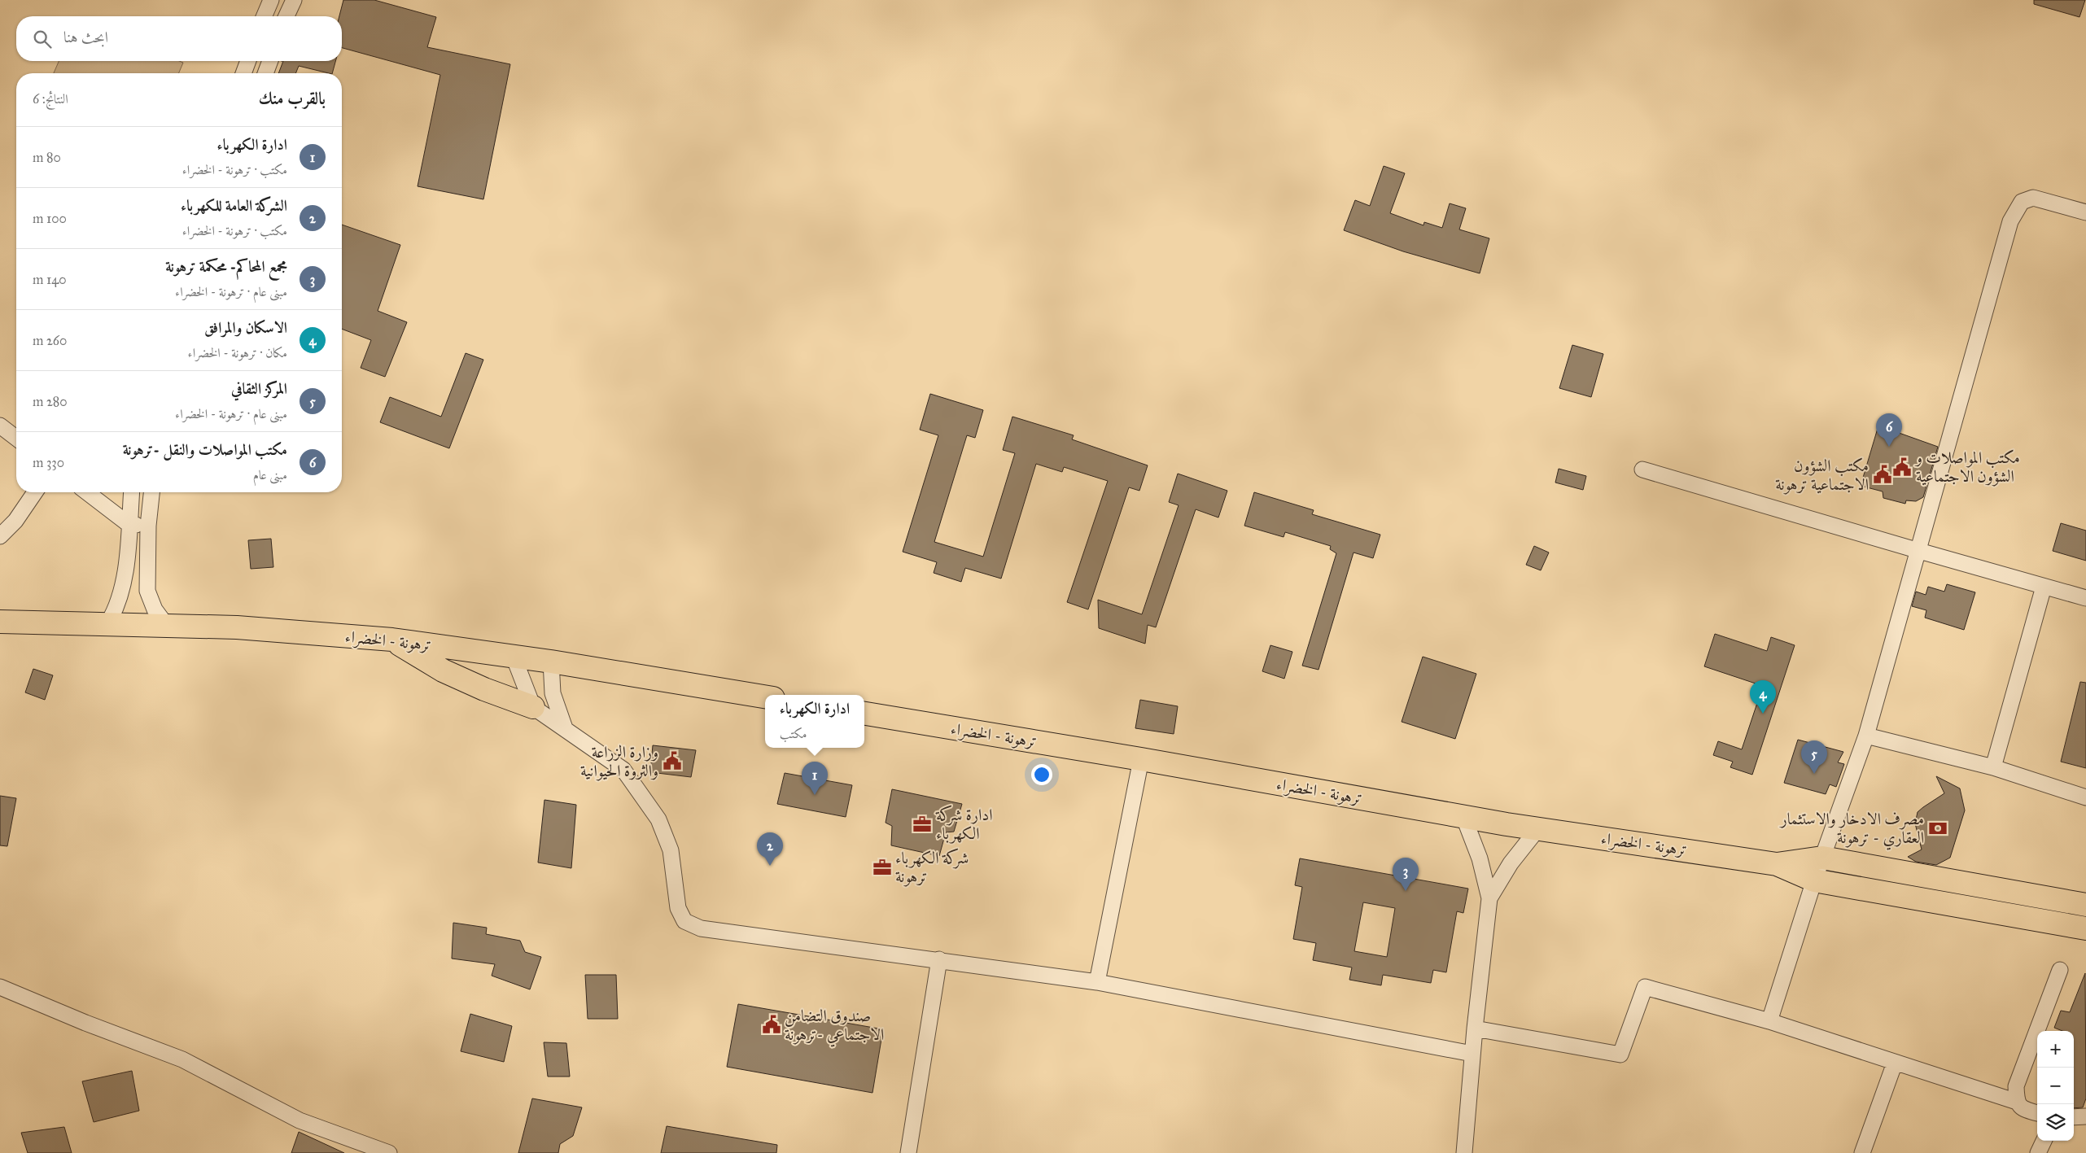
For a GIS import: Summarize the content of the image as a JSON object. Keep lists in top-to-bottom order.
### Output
{
  "streets": {
    "highway": ["ترهونة - الخضراء"]
  },
  "places": {
    "public building": [
      "مكتب المواصلات و الشؤون الاجتماعية",
      "مكتب الشؤون الاجتماعية ترهونة",
      "وزارة الزراعة والثروة الحيوانية",
      "صندوق التضامن الاجتماعي -ترهونة"
    ],
    "office": ["ادارة شركة الكهرباء", "شركة الكهرباء ترهونة"],
    "bank": ["مصرف الادخار والاستثمار العقاري - ترهونة"]
  },
  "page": {
    "search": "ابحث هنا",
    "heading": ["بالقرب منك", "النتائج: 6"],
    "list": [
      {
        "mark": "1",
        "name": "ادارة الكهرباء",
        "note": "مكتب · ترهونة - الخضراء",
        "value": "80 m"
      },
      {
        "mark": "2",
        "name": "الشركة العامة للكهرباء",
        "note": "مكتب · ترهونة - الخضراء",
        "value": "100 m"
      },
      {
        "mark": "3",
        "name": "مجمع المحاكم- محكمة ترهونة",
        "note": "مبنى عام · ترهونة - الخضراء",
        "value": "140 m"
      },
      {
        "mark": "4",
        "name": "الاسكان والمرافق",
        "note": "مكان · ترهونة - الخضراء",
        "value": "260 m"
      },
      {
        "mark": "5",
        "name": "المركز الثقافي",
        "note": "مبنى عام · ترهونة - الخضراء",
        "value": "280 m"
      },
      {
        "mark": "6",
        "name": "مكتب المواصلات والنقل -ترهونة",
        "note": "مبنى عام",
        "value": "330 m"
      }
    ],
    "pins": [
      "6",
      "4",
      "5",
      "1",
      "2",
      "3"
    ],
    "popup": ["ادارة الكهرباء", "مكتب"],
    "map_buttons": ["+", "−"]
  }
}
